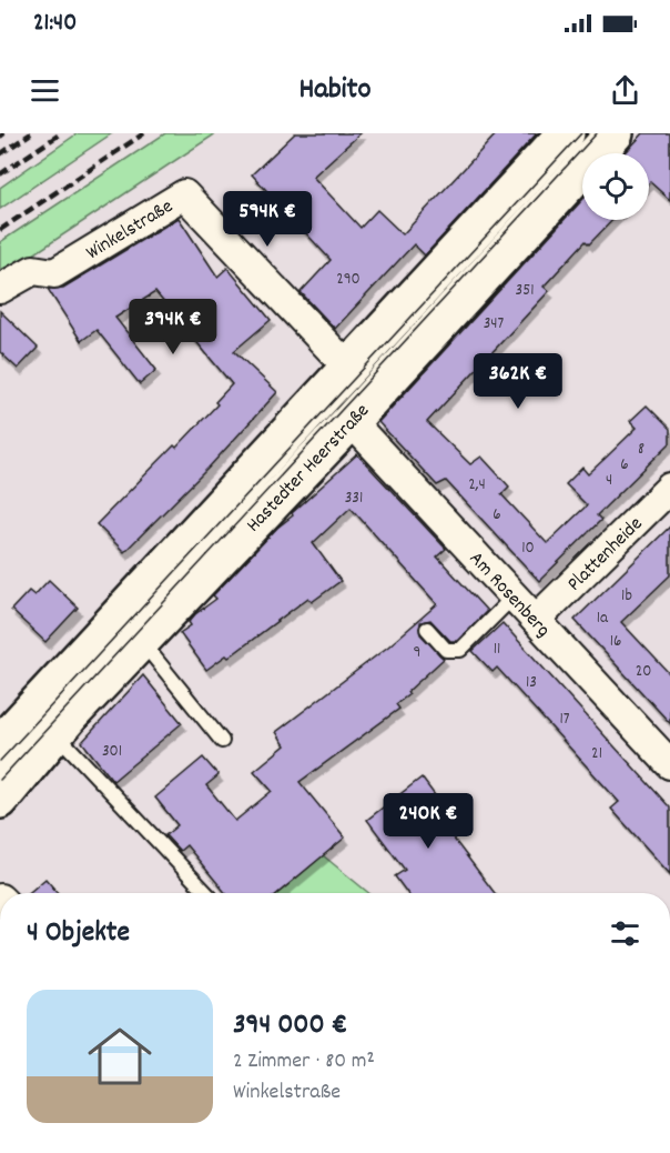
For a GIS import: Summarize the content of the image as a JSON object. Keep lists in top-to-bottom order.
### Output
{
  "streets": {
    "main road": ["Hastedter Heerstraße"],
    "street": ["Winkelstraße", "Plattenheide", "Am Rosenberg"]
  },
  "crossings": [
    ["Winkelstraße", "Hastedter Heerstraße"],
    ["Hastedter Heerstraße", "Am Rosenberg"],
    ["Plattenheide", "Am Rosenberg"]
  ],
  "house_numbers": [
    "290",
    "351",
    "347",
    "8",
    "6",
    "4",
    "2,4",
    "331",
    "6",
    "10",
    "1b",
    "1a",
    "16",
    "11",
    "9",
    "20",
    "13",
    "17",
    "301",
    "21"
  ],
  "page": {
    "status": "21:40",
    "header": "Habito",
    "price": [
      "594K €",
      "394K €",
      "362K €",
      "240K €"
    ],
    "heading": "4 Objekte",
    "list": [
      {
        "name": "394 000 €",
        "note": "2 Zimmer · 80 m² · Winkelstraße"
      }
    ]
  }
}
